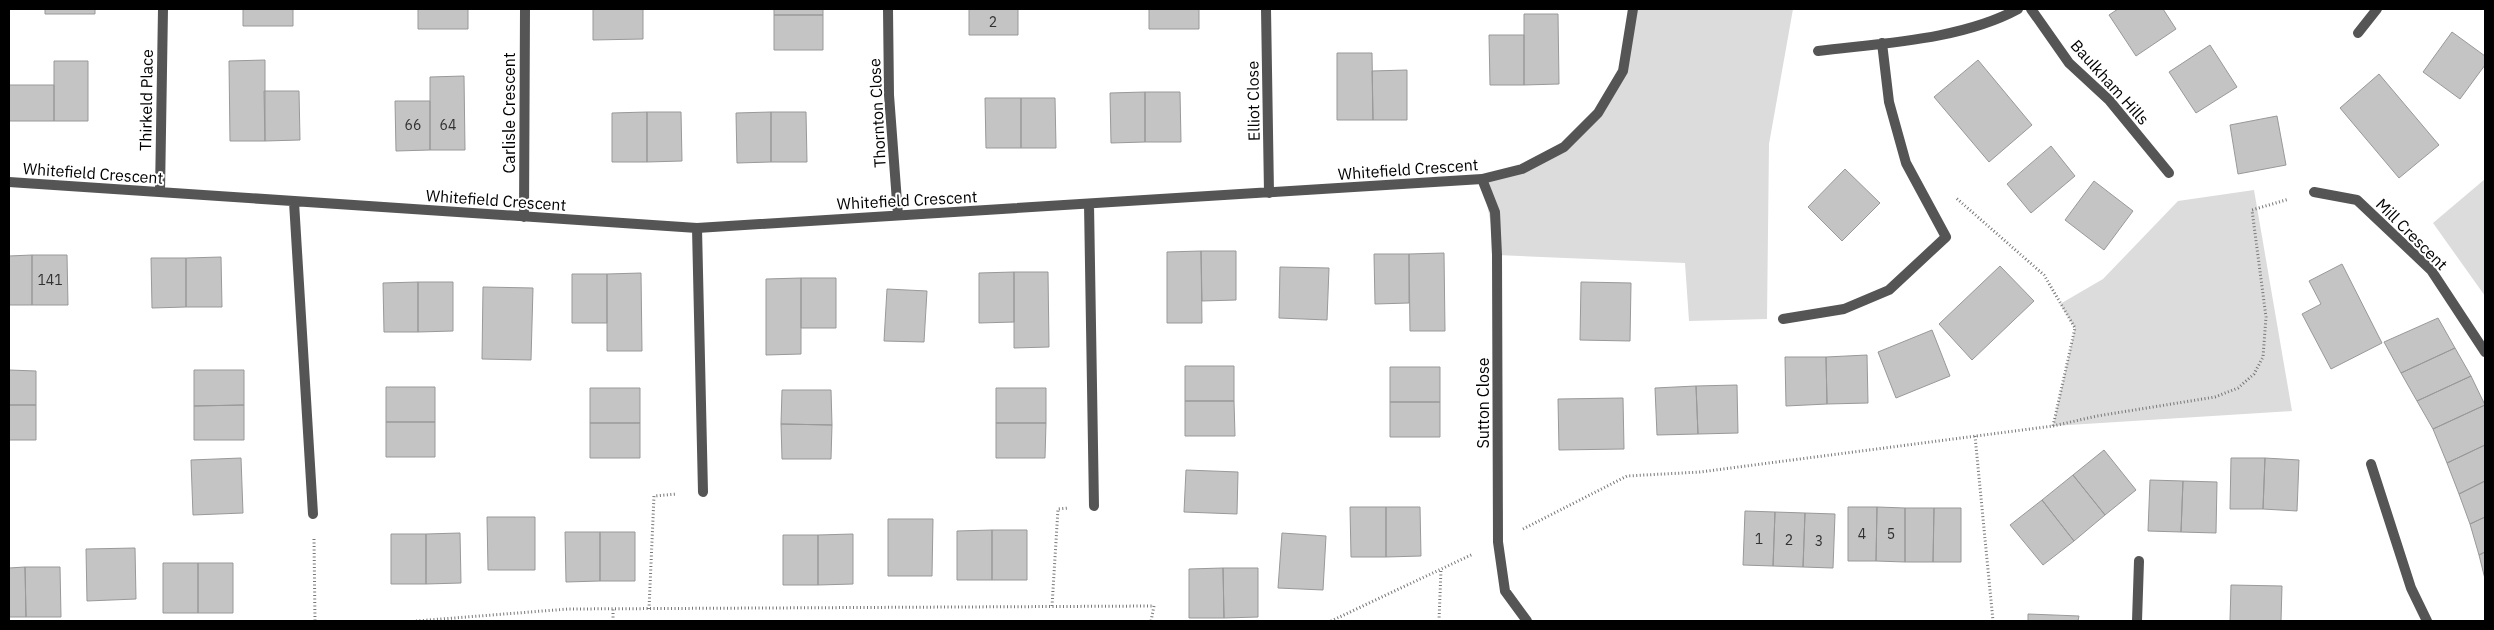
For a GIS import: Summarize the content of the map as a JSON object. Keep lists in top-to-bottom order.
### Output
{
  "streets": {
    "street": [
      "Baulkham Hills",
      "Thirkeld Place",
      "Elliot Close",
      "Carlisle Crescent",
      "Thornton Close",
      "Whitefield Crescent",
      "Mill Crescent",
      "Sutton Close"
    ]
  },
  "crossings": [
    ["Thirkeld Place", "Whitefield Crescent"],
    ["Elliot Close", "Whitefield Crescent"],
    ["Carlisle Crescent", "Whitefield Crescent"],
    ["Thornton Close", "Whitefield Crescent"],
    ["Whitefield Crescent", "Sutton Close"]
  ],
  "house_numbers": [
    "2",
    "66",
    "64",
    "141",
    "4",
    "5",
    "1",
    "2",
    "3"
  ]
}
